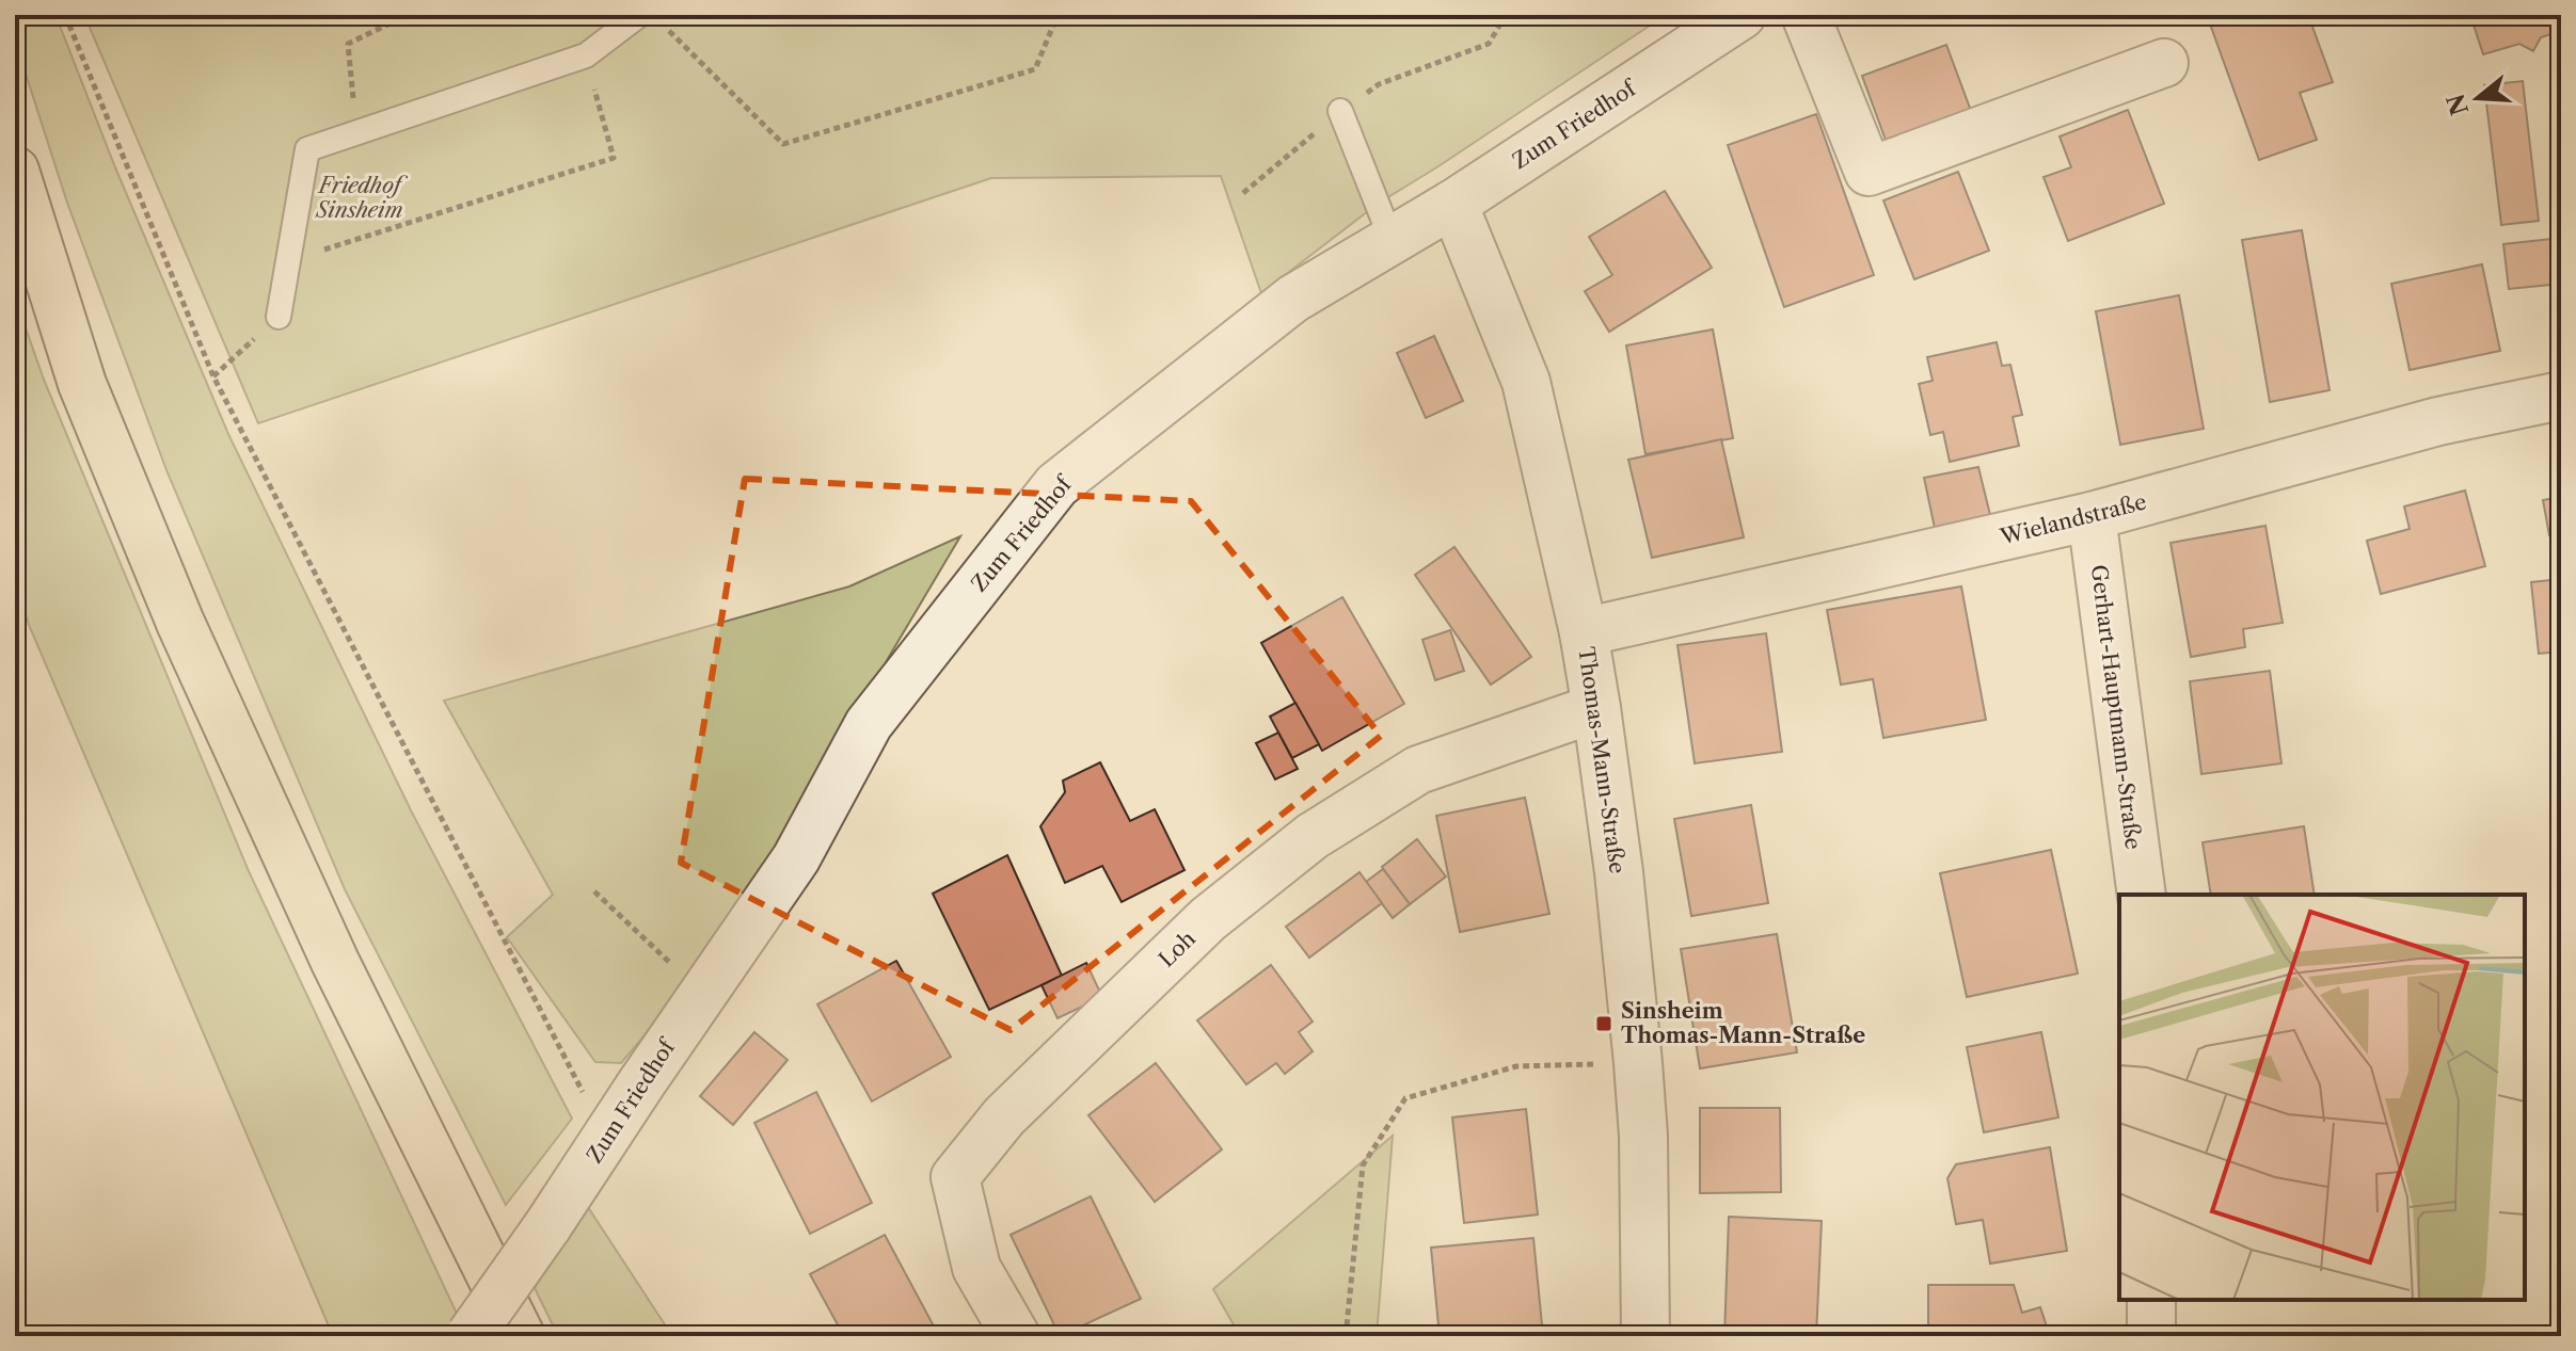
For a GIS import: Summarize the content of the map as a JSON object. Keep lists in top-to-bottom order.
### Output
{
  "streets": {
    "street": [
      "Zum Friedhof",
      "Wielandstraße",
      "Gerhart-Hauptmann-Straße",
      "Thomas-Mann-Straße",
      "Loh"
    ]
  },
  "crossings": [
    ["Zum Friedhof", "Thomas-Mann-Straße"],
    ["Wielandstraße", "Gerhart-Hauptmann-Straße"],
    ["Wielandstraße", "Thomas-Mann-Straße"],
    ["Thomas-Mann-Straße", "Loh"]
  ],
  "parks": ["Friedhof Sinsheim"],
  "places": {
    "transit": ["Sinsheim Thomas-Mann-Straße"]
  },
  "north": "left"
}
